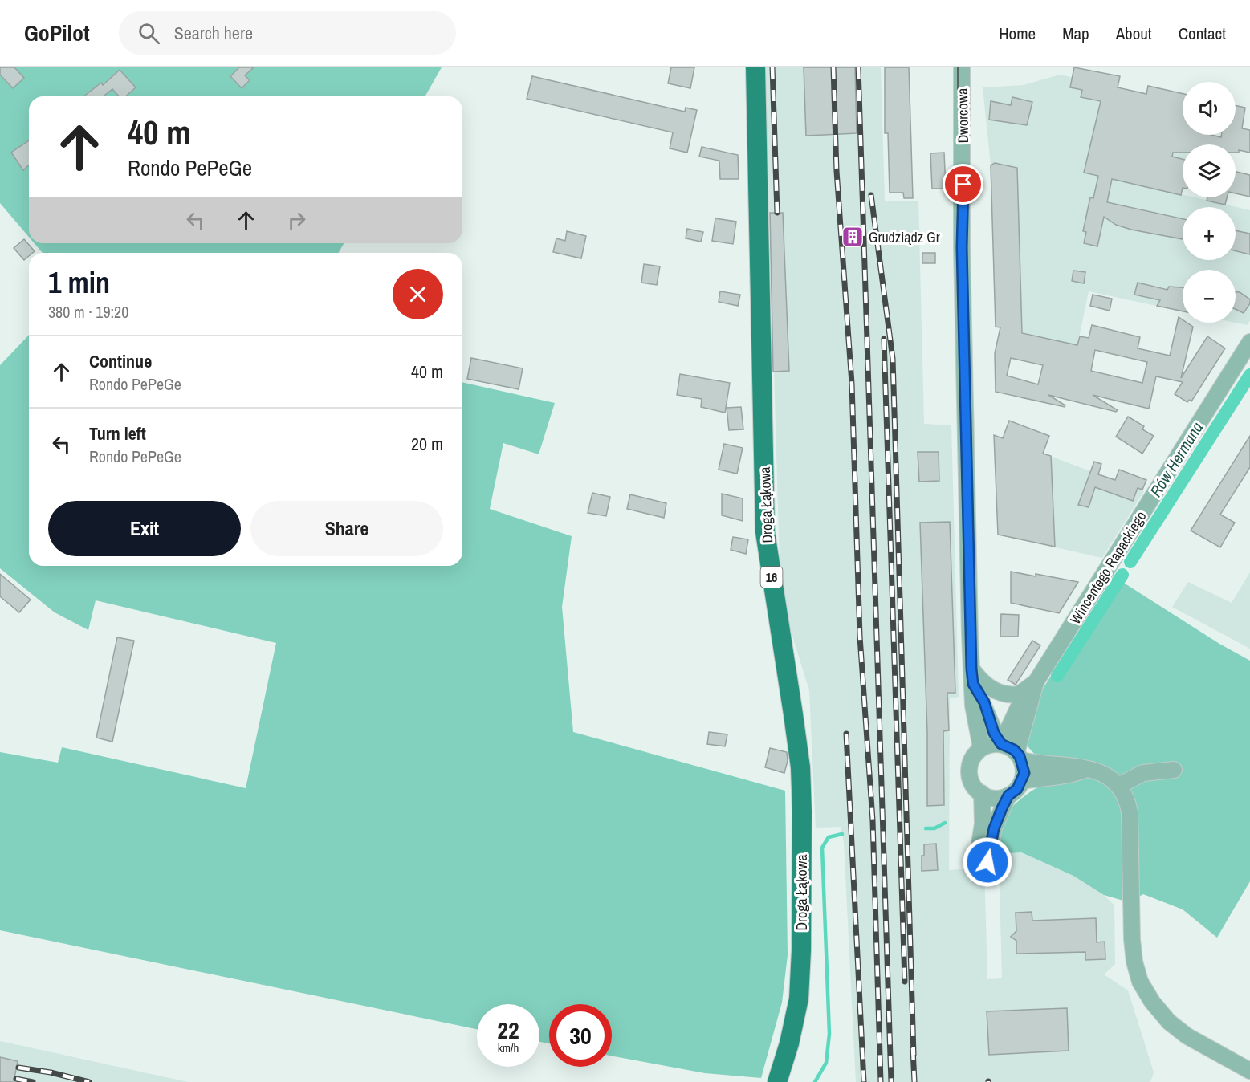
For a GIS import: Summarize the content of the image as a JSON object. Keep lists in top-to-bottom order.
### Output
{
  "streets": {
    "main road": ["Droga Łąkowa", "16"],
    "street": ["Dworcowa", "Wincentego Rapackiego"]
  },
  "crossings": [
    ["Dworcowa", "Wincentego Rapackiego"]
  ],
  "water": ["Rów Hermana"],
  "places": {
    "building": ["Grudziądz Gr"]
  },
  "page": {
    "header": "GoPilot",
    "search": "Search here",
    "nav": [
      "Home",
      "Map",
      "About",
      "Contact"
    ],
    "map_buttons": ["+", "−"],
    "turn": ["40 m", "Rondo PePeGe"],
    "heading": ["1 min", "380 m · 19:20"],
    "list": [
      {
        "name": "Continue",
        "note": "Rondo PePeGe",
        "value": "40 m"
      },
      {
        "name": "Turn left",
        "note": "Rondo PePeGe",
        "value": "20 m"
      }
    ],
    "buttons": ["Exit", "Share"],
    "speed": "22 km/h",
    "limit": "30"
  }
}
